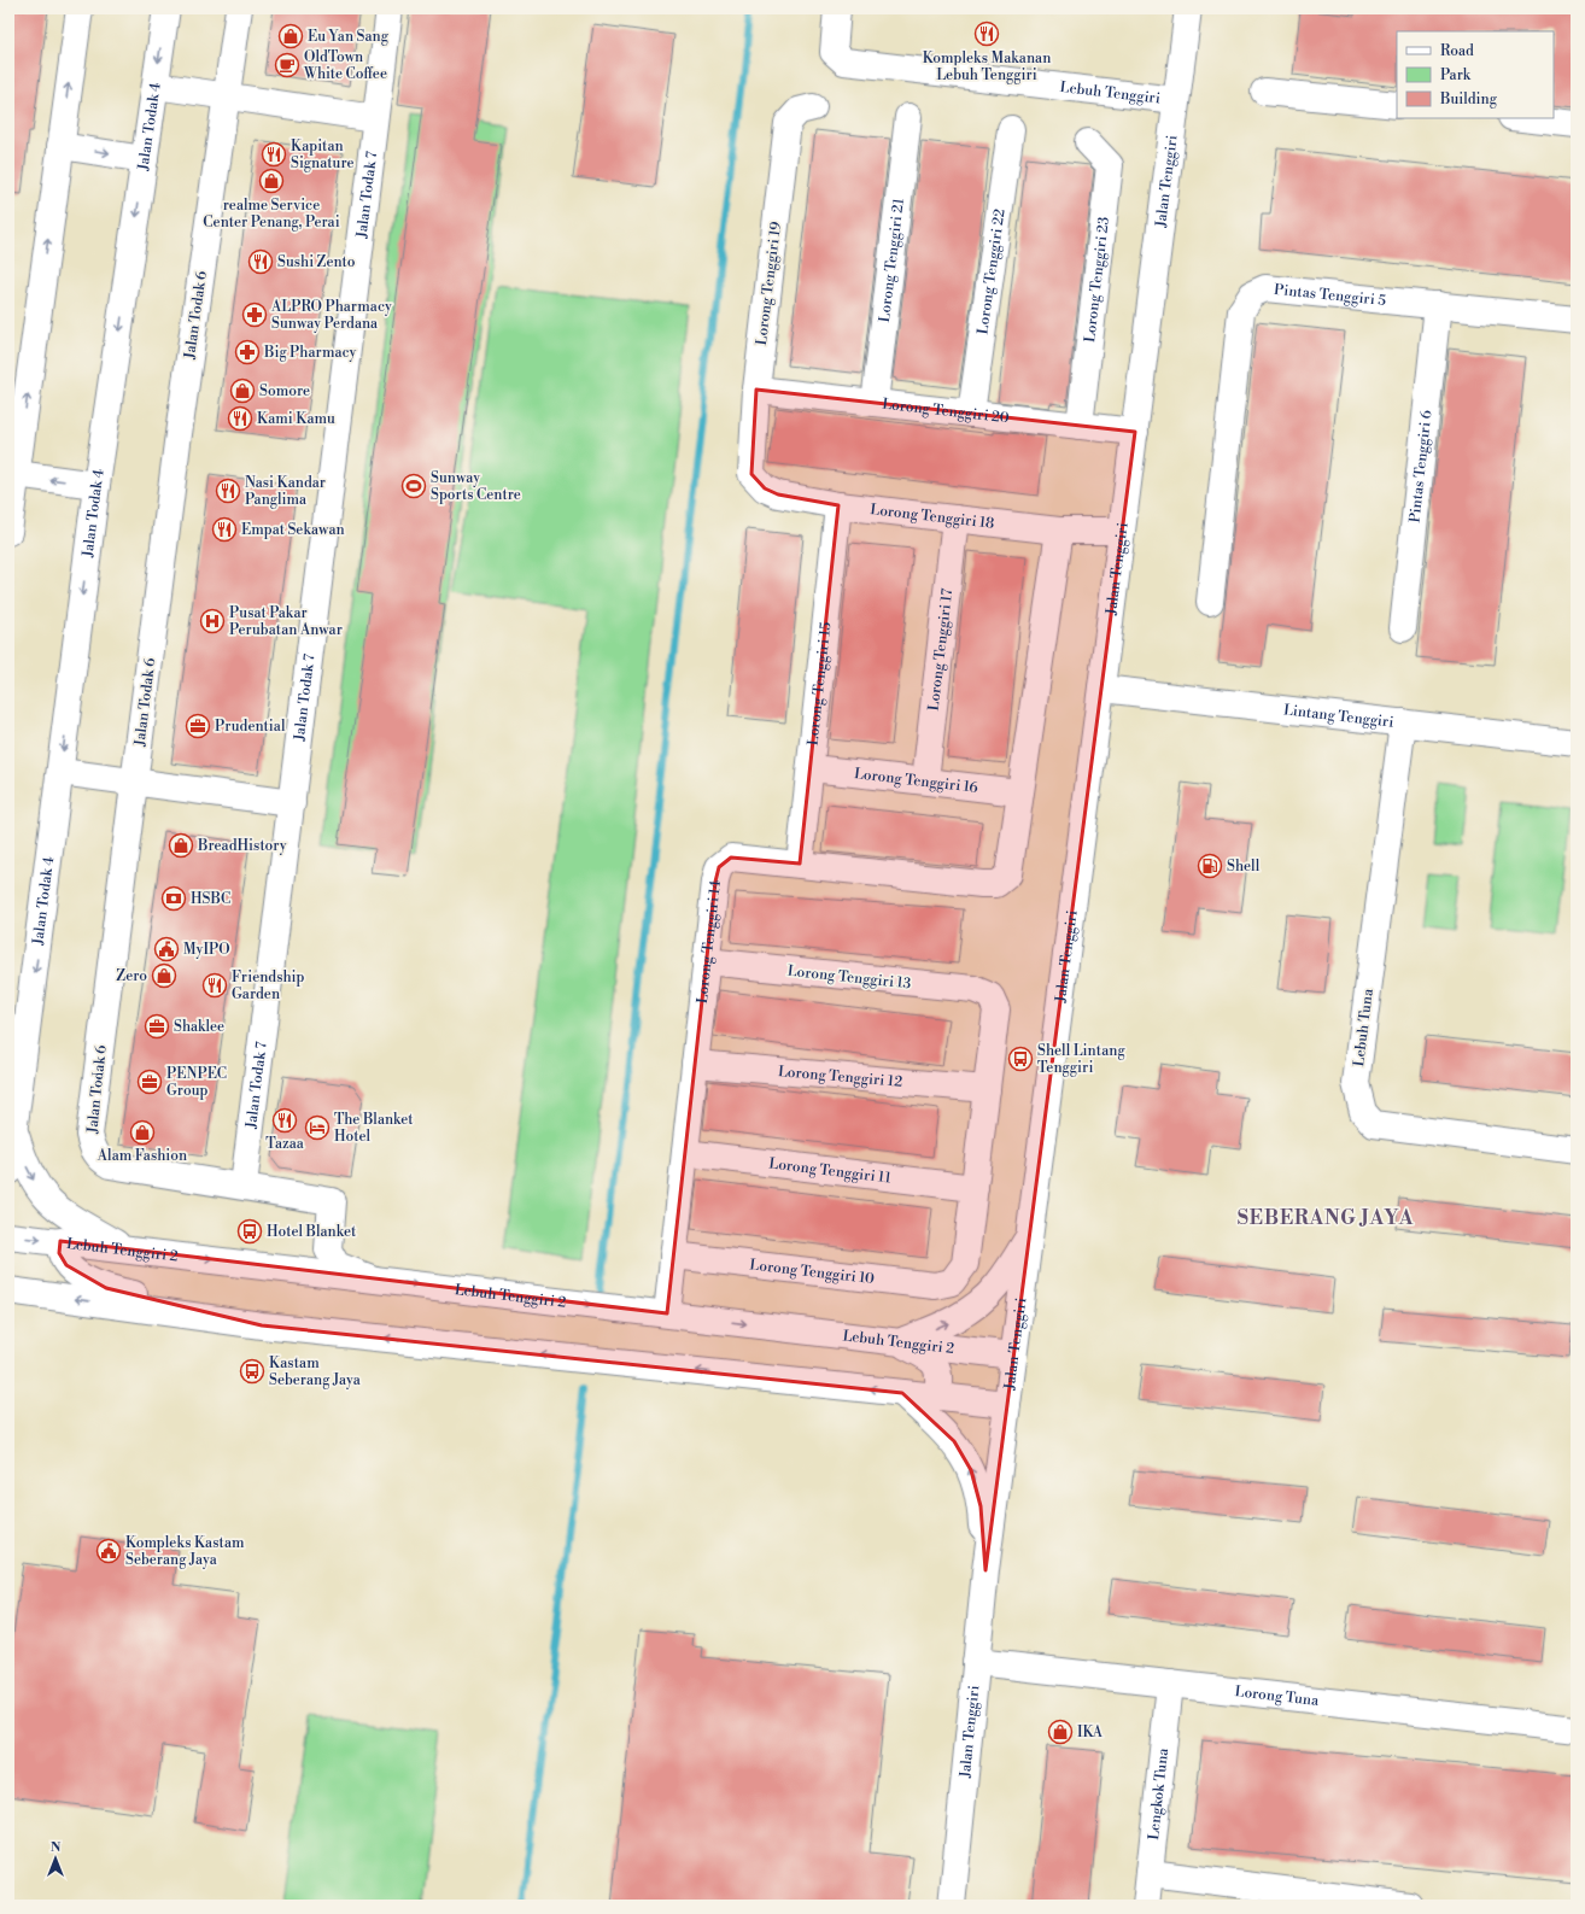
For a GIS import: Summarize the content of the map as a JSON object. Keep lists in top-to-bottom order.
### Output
{
  "streets": {
    "street": [
      "Lebuh Tenggiri",
      "Jalan Todak 4",
      "Jalan Tenggiri",
      "Jalan Todak 7",
      "Lorong Tenggiri 21",
      "Lorong Tenggiri 22",
      "Lorong Tenggiri 23",
      "Lorong Tenggiri 19",
      "Pintas Tenggiri 5",
      "Jalan Todak 6",
      "Lorong Tenggiri 20",
      "Pintas Tenggiri 6",
      "Lorong Tenggiri 18",
      "Lorong Tenggiri 17",
      "Lorong Tenggiri 15",
      "Lintang Tenggiri",
      "Lorong Tenggiri 16",
      "Lorong Tenggiri 14",
      "Lorong Tenggiri 13",
      "Lebuh Tuna",
      "Lorong Tenggiri 12",
      "Lorong Tenggiri 11",
      "Lebuh Tenggiri 2",
      "Lorong Tenggiri 10",
      "Lorong Tuna",
      "Lengkok Tuna"
    ]
  },
  "crossings": [
    ["Lebuh Tenggiri", "Jalan Tenggiri"],
    ["Jalan Tenggiri", "Lorong Tenggiri 20"],
    ["Jalan Tenggiri", "Lorong Tenggiri 18"],
    ["Jalan Tenggiri", "Lintang Tenggiri"],
    ["Jalan Tenggiri", "Lebuh Tenggiri 2"],
    ["Jalan Tenggiri", "Lorong Tuna"],
    ["Jalan Todak 7", "Jalan Todak 6"],
    ["Lorong Tenggiri 21", "Lorong Tenggiri 20"],
    ["Lorong Tenggiri 22", "Lorong Tenggiri 20"],
    ["Lorong Tenggiri 23", "Lorong Tenggiri 20"],
    ["Lorong Tenggiri 19", "Lorong Tenggiri 20"],
    ["Lorong Tenggiri 19", "Lorong Tenggiri 18"],
    ["Pintas Tenggiri 5", "Pintas Tenggiri 6"],
    ["Jalan Todak 6", "Lebuh Tenggiri 2"],
    ["Lorong Tenggiri 18", "Lorong Tenggiri 17"],
    ["Lorong Tenggiri 18", "Lorong Tenggiri 15"],
    ["Lorong Tenggiri 17", "Lorong Tenggiri 16"],
    ["Lorong Tenggiri 15", "Lorong Tenggiri 16"],
    ["Lorong Tenggiri 15", "Lorong Tenggiri 14"],
    ["Lintang Tenggiri", "Lebuh Tuna"],
    ["Lorong Tenggiri 16", "Lorong Tenggiri 14"],
    ["Lorong Tenggiri 14", "Lorong Tenggiri 13"],
    ["Lorong Tenggiri 14", "Lorong Tenggiri 12"],
    ["Lorong Tenggiri 14", "Lorong Tenggiri 11"],
    ["Lorong Tenggiri 14", "Lebuh Tenggiri 2"],
    ["Lorong Tenggiri 14", "Lorong Tenggiri 10"],
    ["Lorong Tenggiri 13", "Lorong Tenggiri 12"],
    ["Lorong Tenggiri 11", "Lorong Tenggiri 10"],
    ["Lorong Tuna", "Lengkok Tuna"]
  ],
  "districts": ["SEBERANG JAYA"],
  "places": {
    "restaurant": [
      "Kompleks Makanan Lebuh Tenggiri",
      "Kapitan Signature",
      "Sushi Zento",
      "Kami Kamu",
      "Nasi Kandar Panglima",
      "Empat Sekawan",
      "Friendship Garden",
      "Tazaa"
    ],
    "shop": [
      "Eu Yan Sang",
      "realme Service Center Penang, Perai",
      "Somore",
      "BreadHistory",
      "Zero",
      "Alam Fashion",
      "IKA"
    ],
    "cafe": ["OldTown White Coffee"],
    "pharmacy": ["ALPRO Pharmacy Sunway Perdana", "Big Pharmacy"],
    "sports": ["Sunway Sports Centre"],
    "hospital": ["Pusat Pakar Perubatan Anwar"],
    "office": ["Prudential", "Shaklee", "PENPEC Group"],
    "fuel station": ["Shell"],
    "bank": ["HSBC"],
    "public building": ["MyIPO", "Kompleks Kastam Seberang Jaya"],
    "bus stop": ["Shell Lintang Tenggiri", "Hotel Blanket", "Kastam Seberang Jaya"],
    "hotel": ["The Blanket Hotel"]
  },
  "legend": ["Road", "Park", "Building"],
  "north": "top"
}
